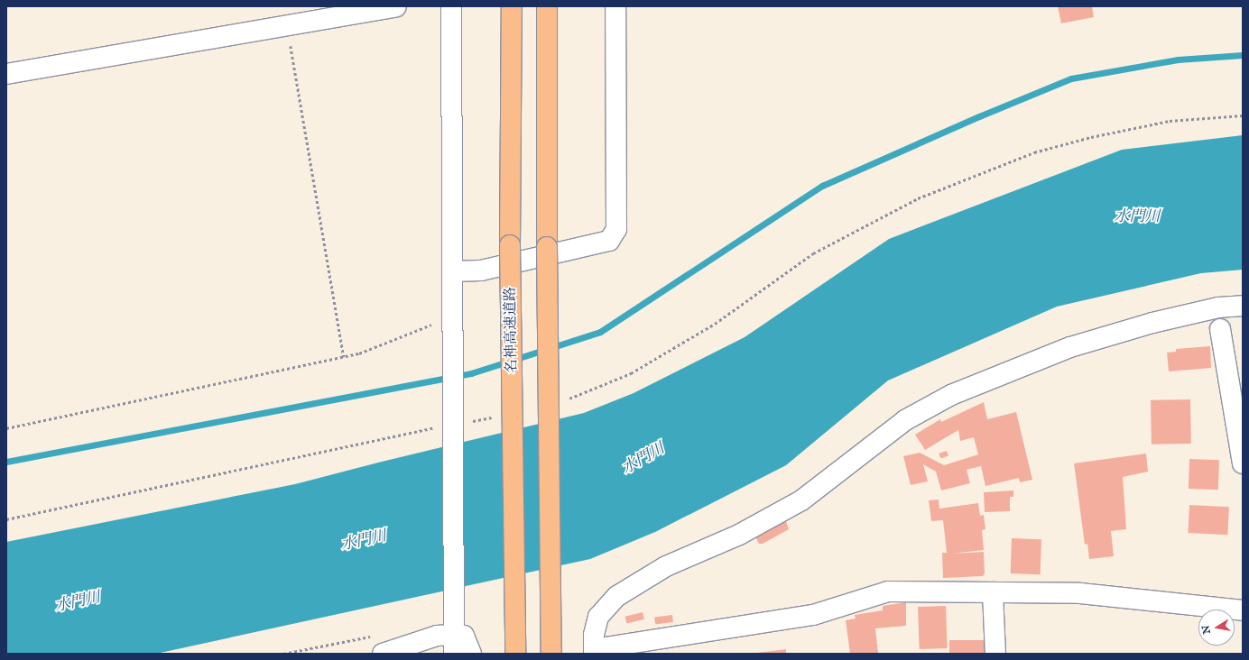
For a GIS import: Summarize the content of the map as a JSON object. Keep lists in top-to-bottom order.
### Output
{
  "streets": {
    "highway": ["名神高速道路"]
  },
  "water": ["水門川"],
  "north": "left"
}
